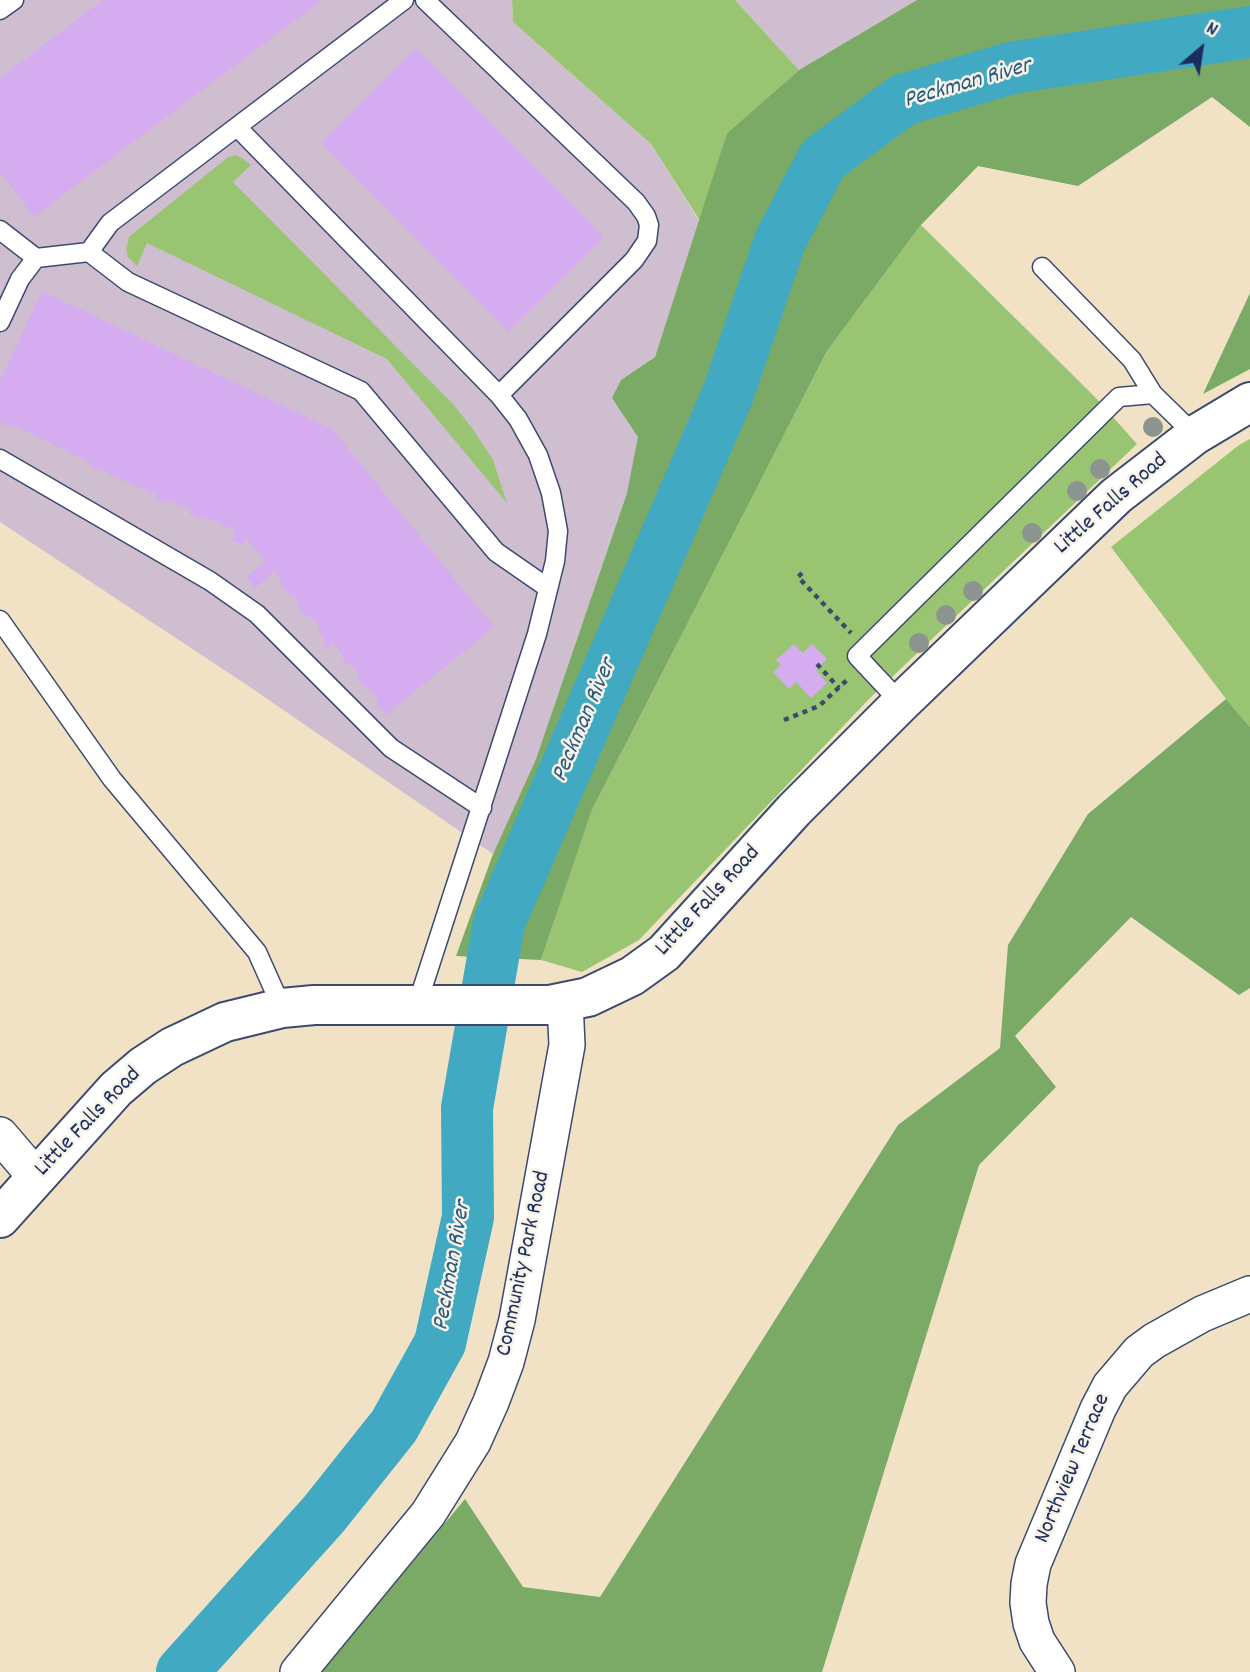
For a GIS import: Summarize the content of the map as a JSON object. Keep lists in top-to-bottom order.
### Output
{
  "streets": {
    "street": ["Little Falls Road", "Community Park Road", "Northview Terrace"]
  },
  "crossings": [
    ["Little Falls Road", "Community Park Road"]
  ],
  "water": ["Peckman River"],
  "north": "top right"
}
